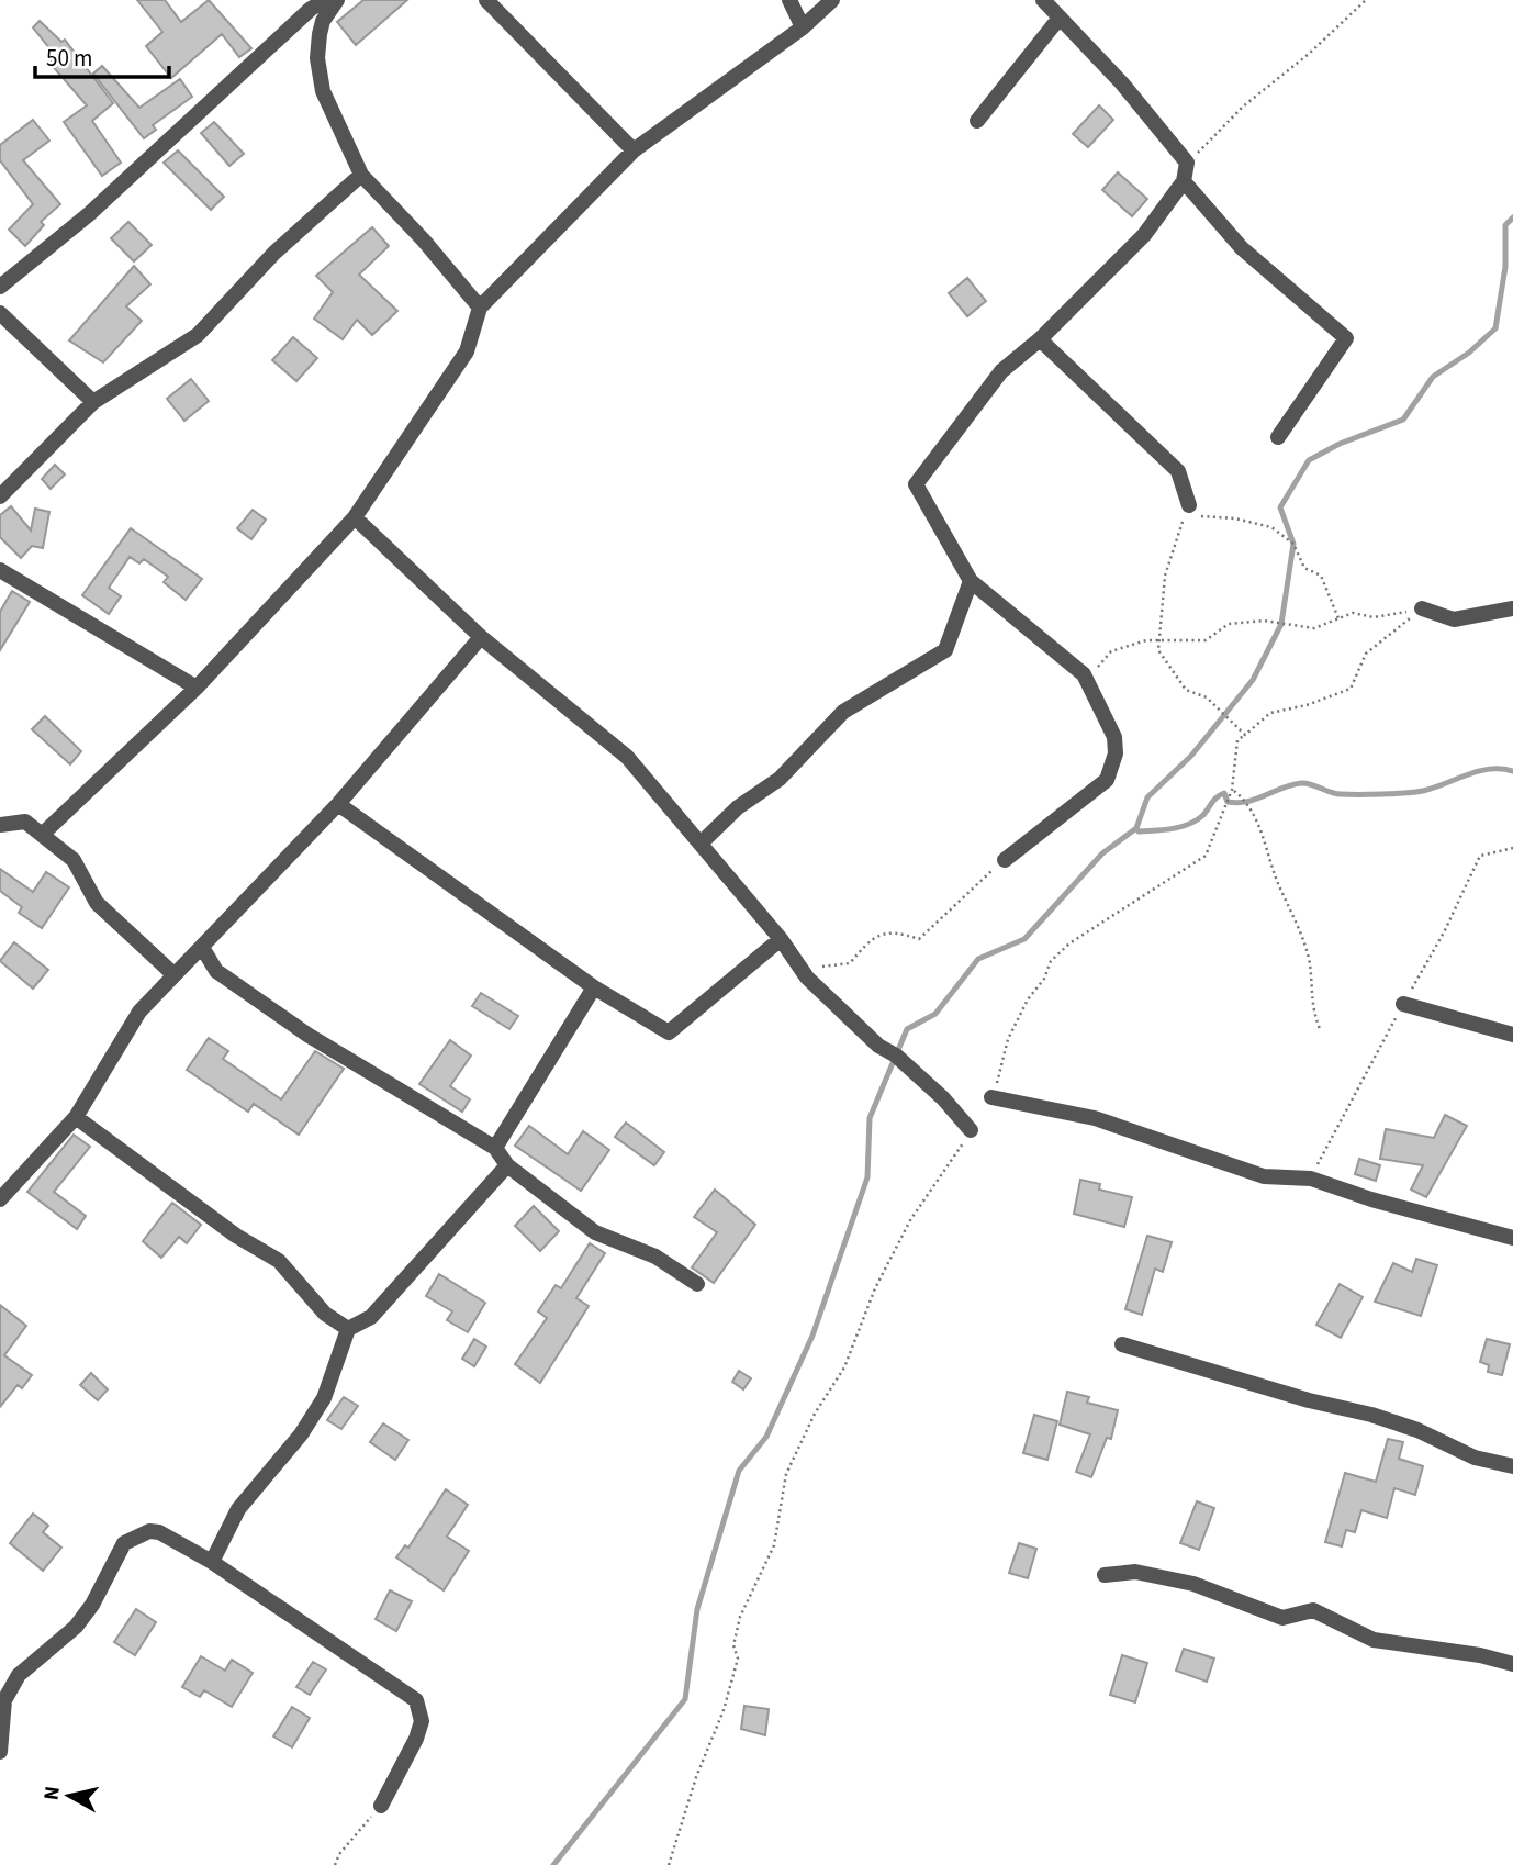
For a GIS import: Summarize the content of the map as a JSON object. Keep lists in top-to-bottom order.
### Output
{
  "scale_bar": "50 m",
  "north": "left"
}
